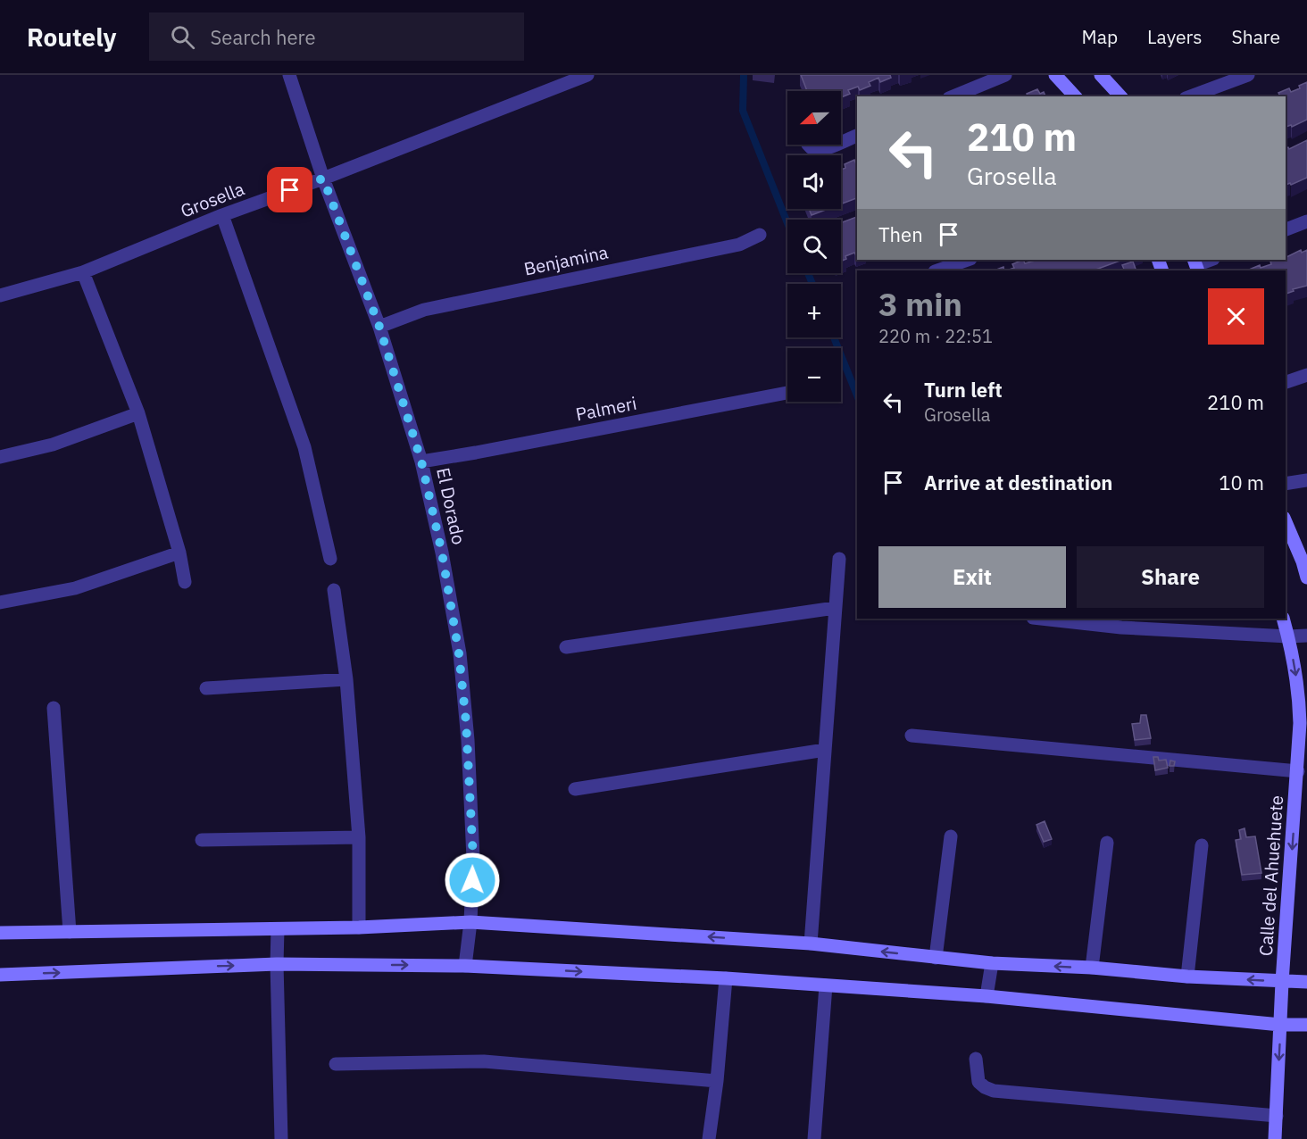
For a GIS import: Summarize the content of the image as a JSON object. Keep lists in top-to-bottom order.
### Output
{
  "streets": {
    "street": [
      "Grosella",
      "Benjamina",
      "Palmeri",
      "El Dorado",
      "Calle del Ahuehuete"
    ]
  },
  "crossings": [
    ["Grosella", "El Dorado"],
    ["Benjamina", "El Dorado"],
    ["Palmeri", "El Dorado"]
  ],
  "one_way": ["Calle del Ahuehuete"],
  "north": "left",
  "page": {
    "header": "Routely",
    "search": "Search here",
    "nav": ["Map", "Layers", "Share"],
    "map_buttons": ["+", "−"],
    "turn": ["210 m", "Grosella"],
    "then": "Then",
    "heading": ["3 min", "220 m · 22:51"],
    "list": [
      {
        "name": "Turn left",
        "note": "Grosella",
        "value": "210 m"
      },
      {
        "name": "Arrive at destination",
        "value": "10 m"
      }
    ],
    "buttons": ["Exit", "Share"]
  }
}
